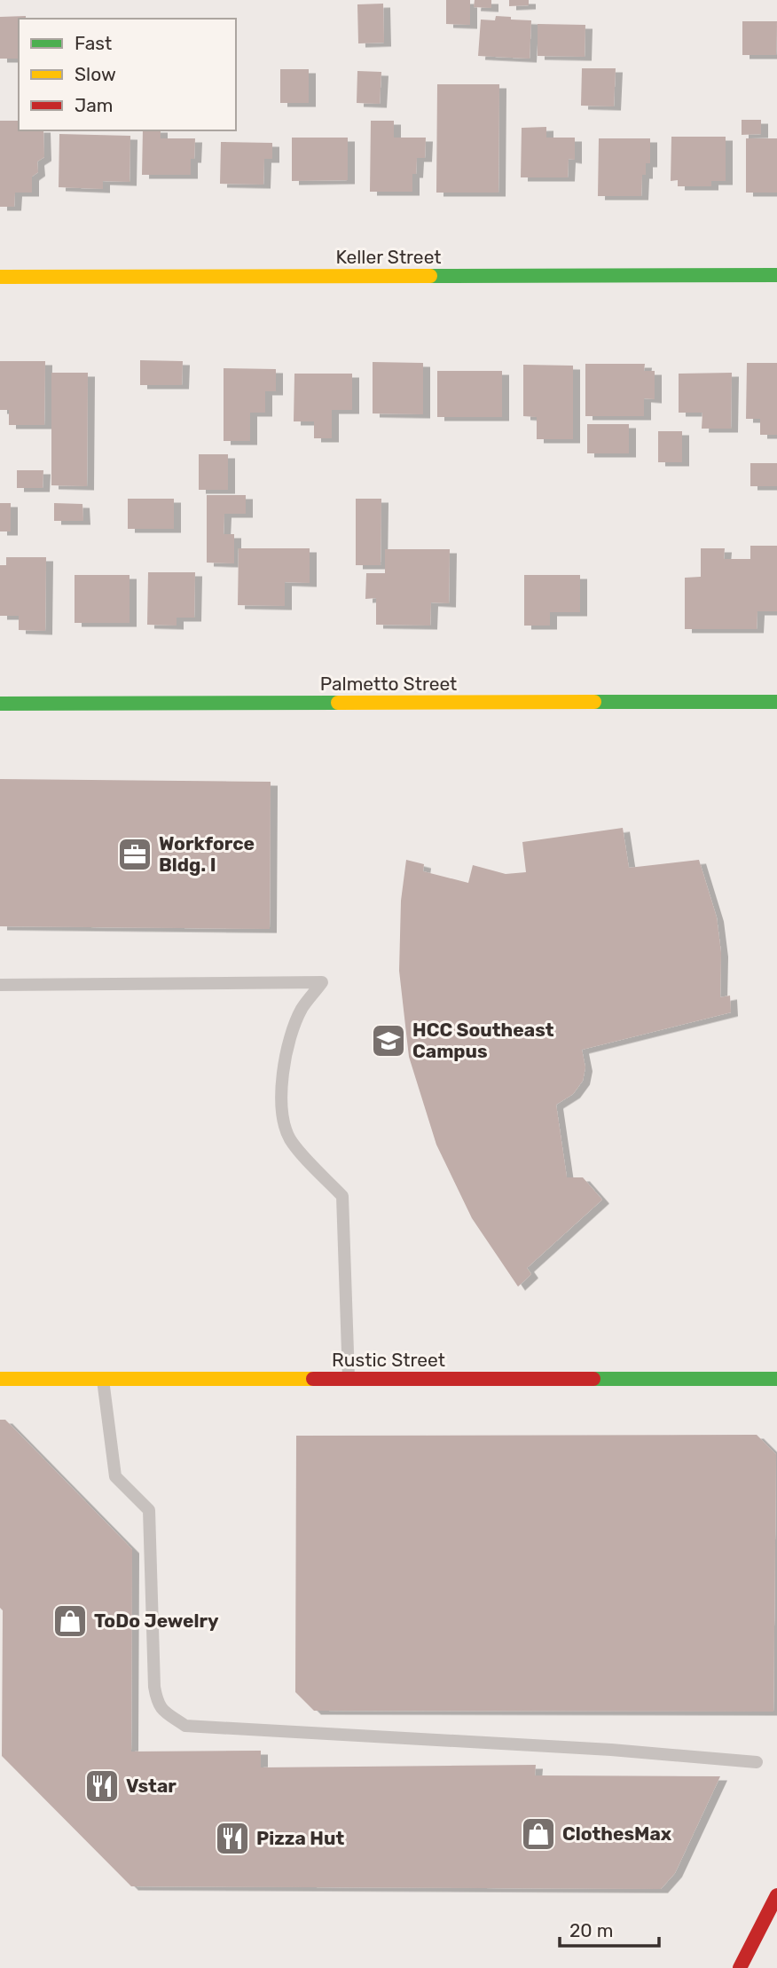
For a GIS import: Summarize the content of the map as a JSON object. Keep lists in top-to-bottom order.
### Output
{
  "streets": {
    "street": ["Keller Street", "Palmetto Street", "Rustic Street"]
  },
  "places": {
    "office": ["Workforce Bldg. I"],
    "school or university": ["HCC Southeast Campus"],
    "shop": ["ToDo Jewelry", "ClothesMax"],
    "restaurant": ["Vstar", "Pizza Hut"]
  },
  "legend": ["Fast", "Slow", "Jam"],
  "scale_bar": "20 m"
}
